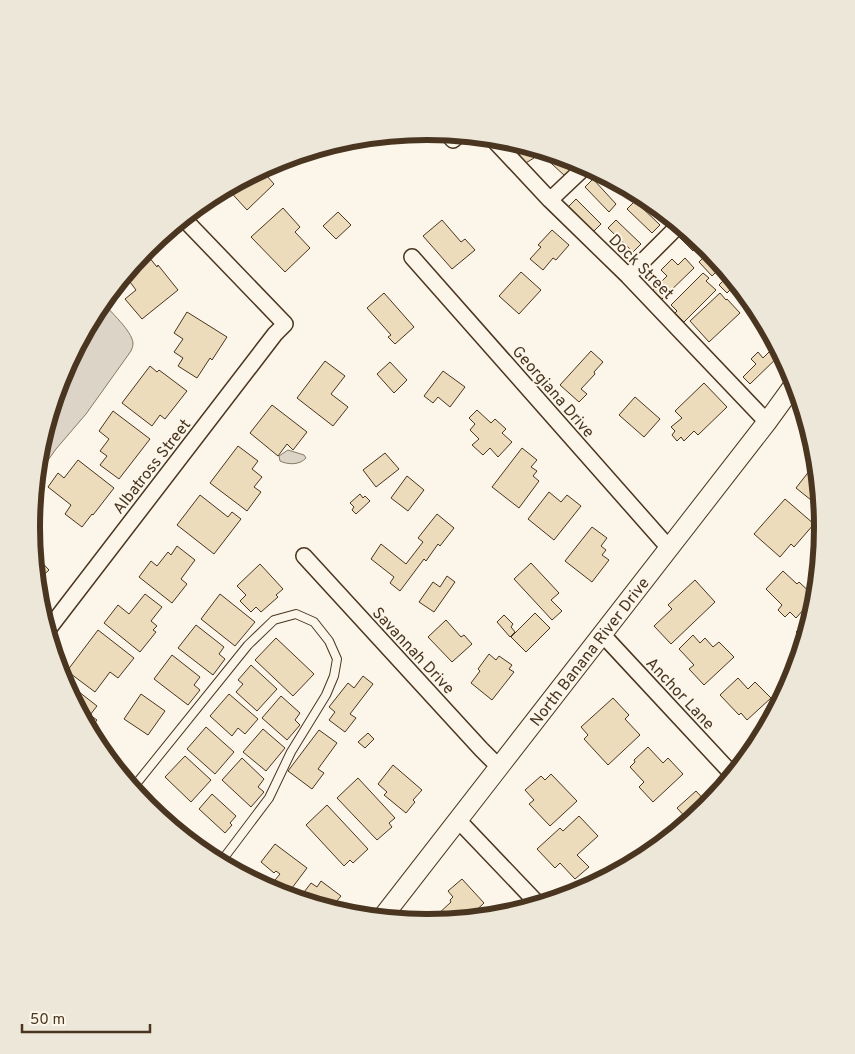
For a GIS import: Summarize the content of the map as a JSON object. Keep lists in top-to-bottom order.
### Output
{
  "streets": {
    "street": [
      "Dock Street",
      "Georgiana Drive",
      "Albatross Street",
      "Savannah Drive",
      "North Banana River Drive",
      "Anchor Lane"
    ]
  },
  "crossings": [
    ["Dock Street", "North Banana River Drive"],
    ["Georgiana Drive", "North Banana River Drive"],
    ["Savannah Drive", "North Banana River Drive"],
    ["North Banana River Drive", "Anchor Lane"]
  ],
  "scale_bar": "50 m"
}
